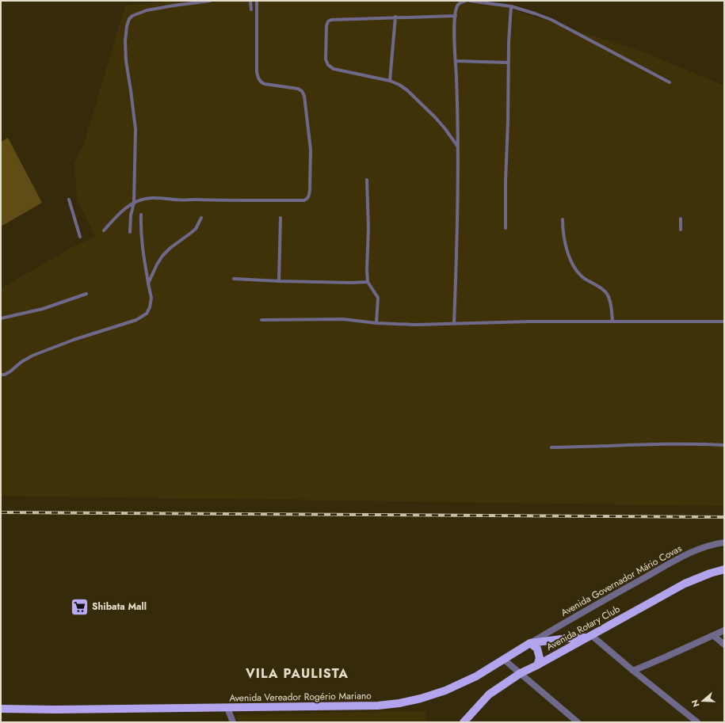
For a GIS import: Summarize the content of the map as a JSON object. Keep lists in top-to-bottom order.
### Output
{
  "streets": {
    "main road": ["Avenida Rotary Club", "Avenida Vereador Rogério Mariano"],
    "street": ["Avenida Governador Mário Covas"]
  },
  "crossings": [
    ["Avenida Governador Mário Covas", "Avenida Vereador Rogério Mariano"],
    ["Avenida Rotary Club", "Avenida Vereador Rogério Mariano"]
  ],
  "districts": ["VILA PAULISTA"],
  "places": {
    "supermarket": ["Shibata Mall"]
  },
  "north": "left"
}
